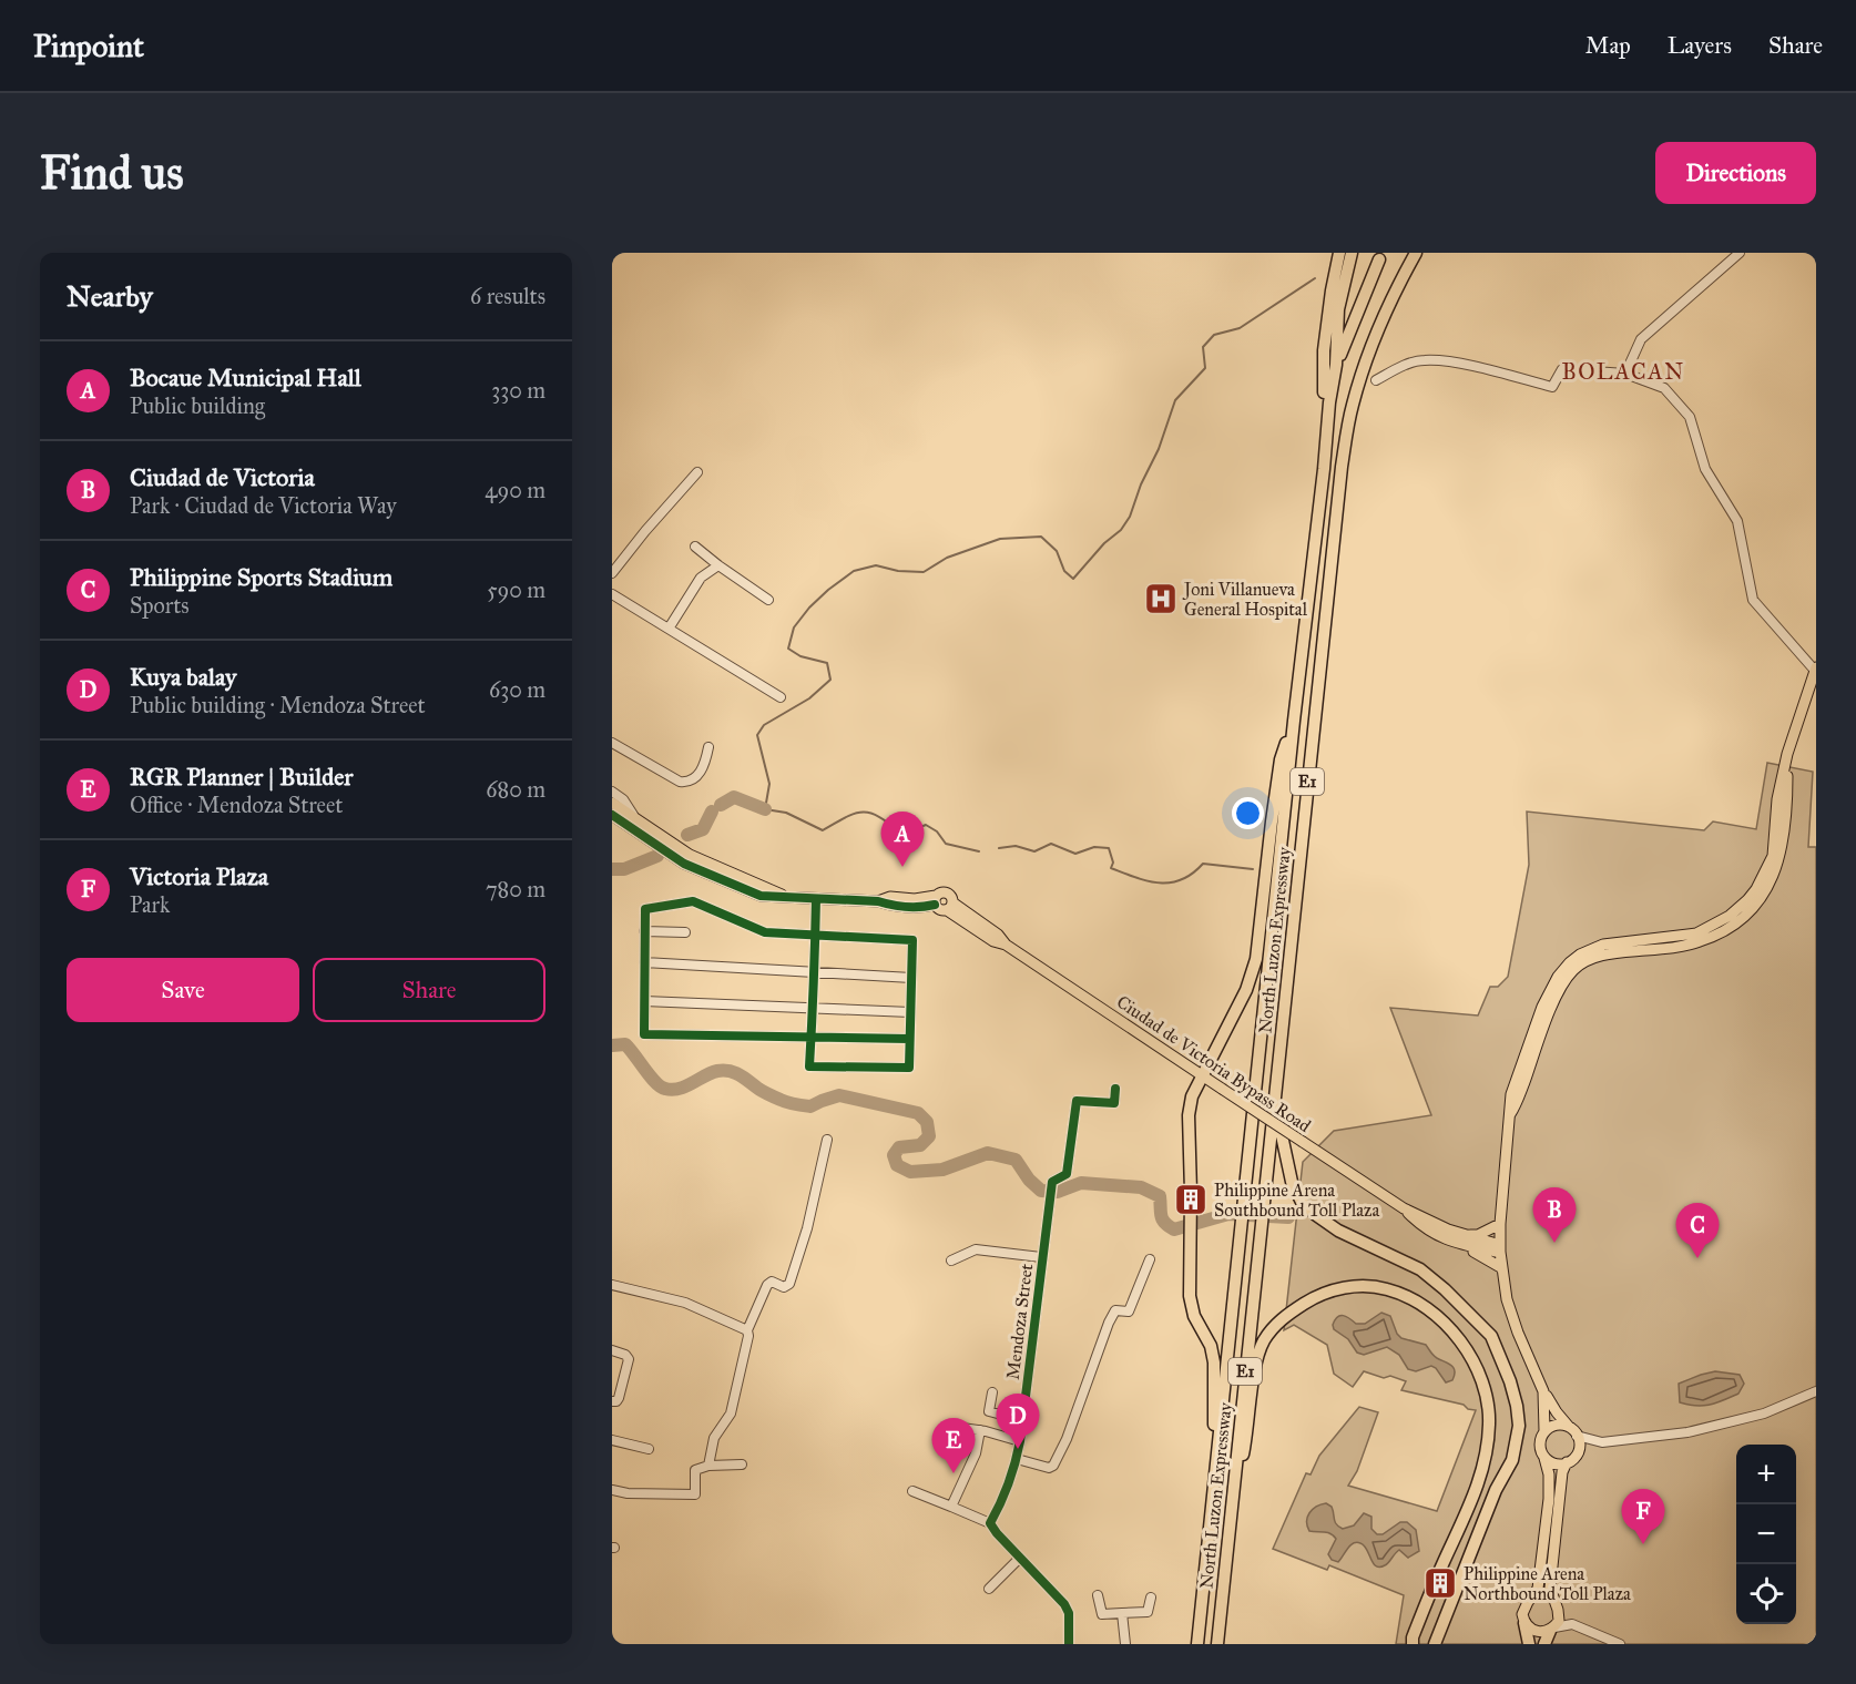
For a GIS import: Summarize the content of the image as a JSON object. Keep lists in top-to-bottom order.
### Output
{
  "streets": {
    "highway": ["E1", "North Luzon Expressway"],
    "main road": ["Ciudad de Victoria Bypass Road"],
    "street": ["Mendoza Street"]
  },
  "districts": ["BOLACAN"],
  "places": {
    "hospital": ["Joni Villanueva General Hospital"],
    "building": ["Philippine Arena Southbound Toll Plaza", "Philippine Arena Northbound Toll Plaza"]
  },
  "page": {
    "header": "Pinpoint",
    "nav": ["Map", "Layers", "Share"],
    "buttons": [
      "Directions",
      ["Save", "Share"]
    ],
    "title": "Find us",
    "heading": ["Nearby", "6 results"],
    "list": [
      {
        "mark": "A",
        "name": "Bocaue Municipal Hall",
        "note": "Public building",
        "value": "330 m"
      },
      {
        "mark": "B",
        "name": "Ciudad de Victoria",
        "note": "Park · Ciudad de Victoria Way",
        "value": "490 m"
      },
      {
        "mark": "C",
        "name": "Philippine Sports Stadium",
        "note": "Sports",
        "value": "590 m"
      },
      {
        "mark": "D",
        "name": "Kuya balay",
        "note": "Public building · Mendoza Street",
        "value": "630 m"
      },
      {
        "mark": "E",
        "name": "RGR Planner | Builder",
        "note": "Office · Mendoza Street",
        "value": "680 m"
      },
      {
        "mark": "F",
        "name": "Victoria Plaza",
        "note": "Park",
        "value": "780 m"
      }
    ],
    "pins": [
      "A",
      "B",
      "C",
      "D",
      "E",
      "F"
    ],
    "map_buttons": ["+", "−"]
  }
}
